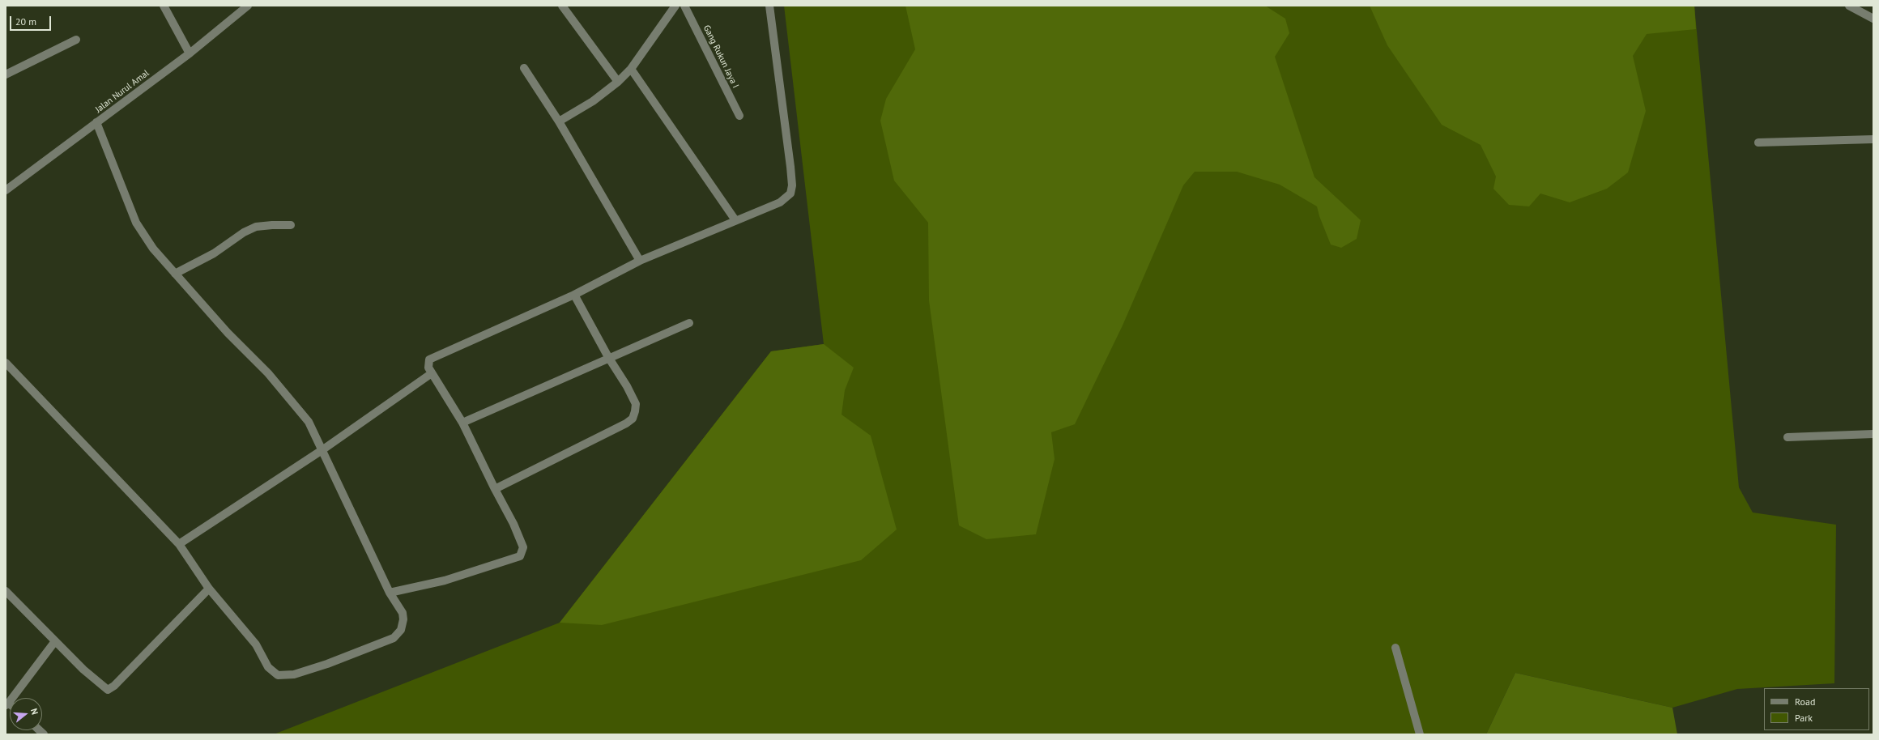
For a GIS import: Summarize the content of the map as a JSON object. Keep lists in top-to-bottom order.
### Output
{
  "streets": {
    "street": ["Gang Rukun Jaya I", "Jalan Nurul Amal"]
  },
  "legend": ["Road", "Park"],
  "scale_bar": "20 m",
  "north": "right"
}
